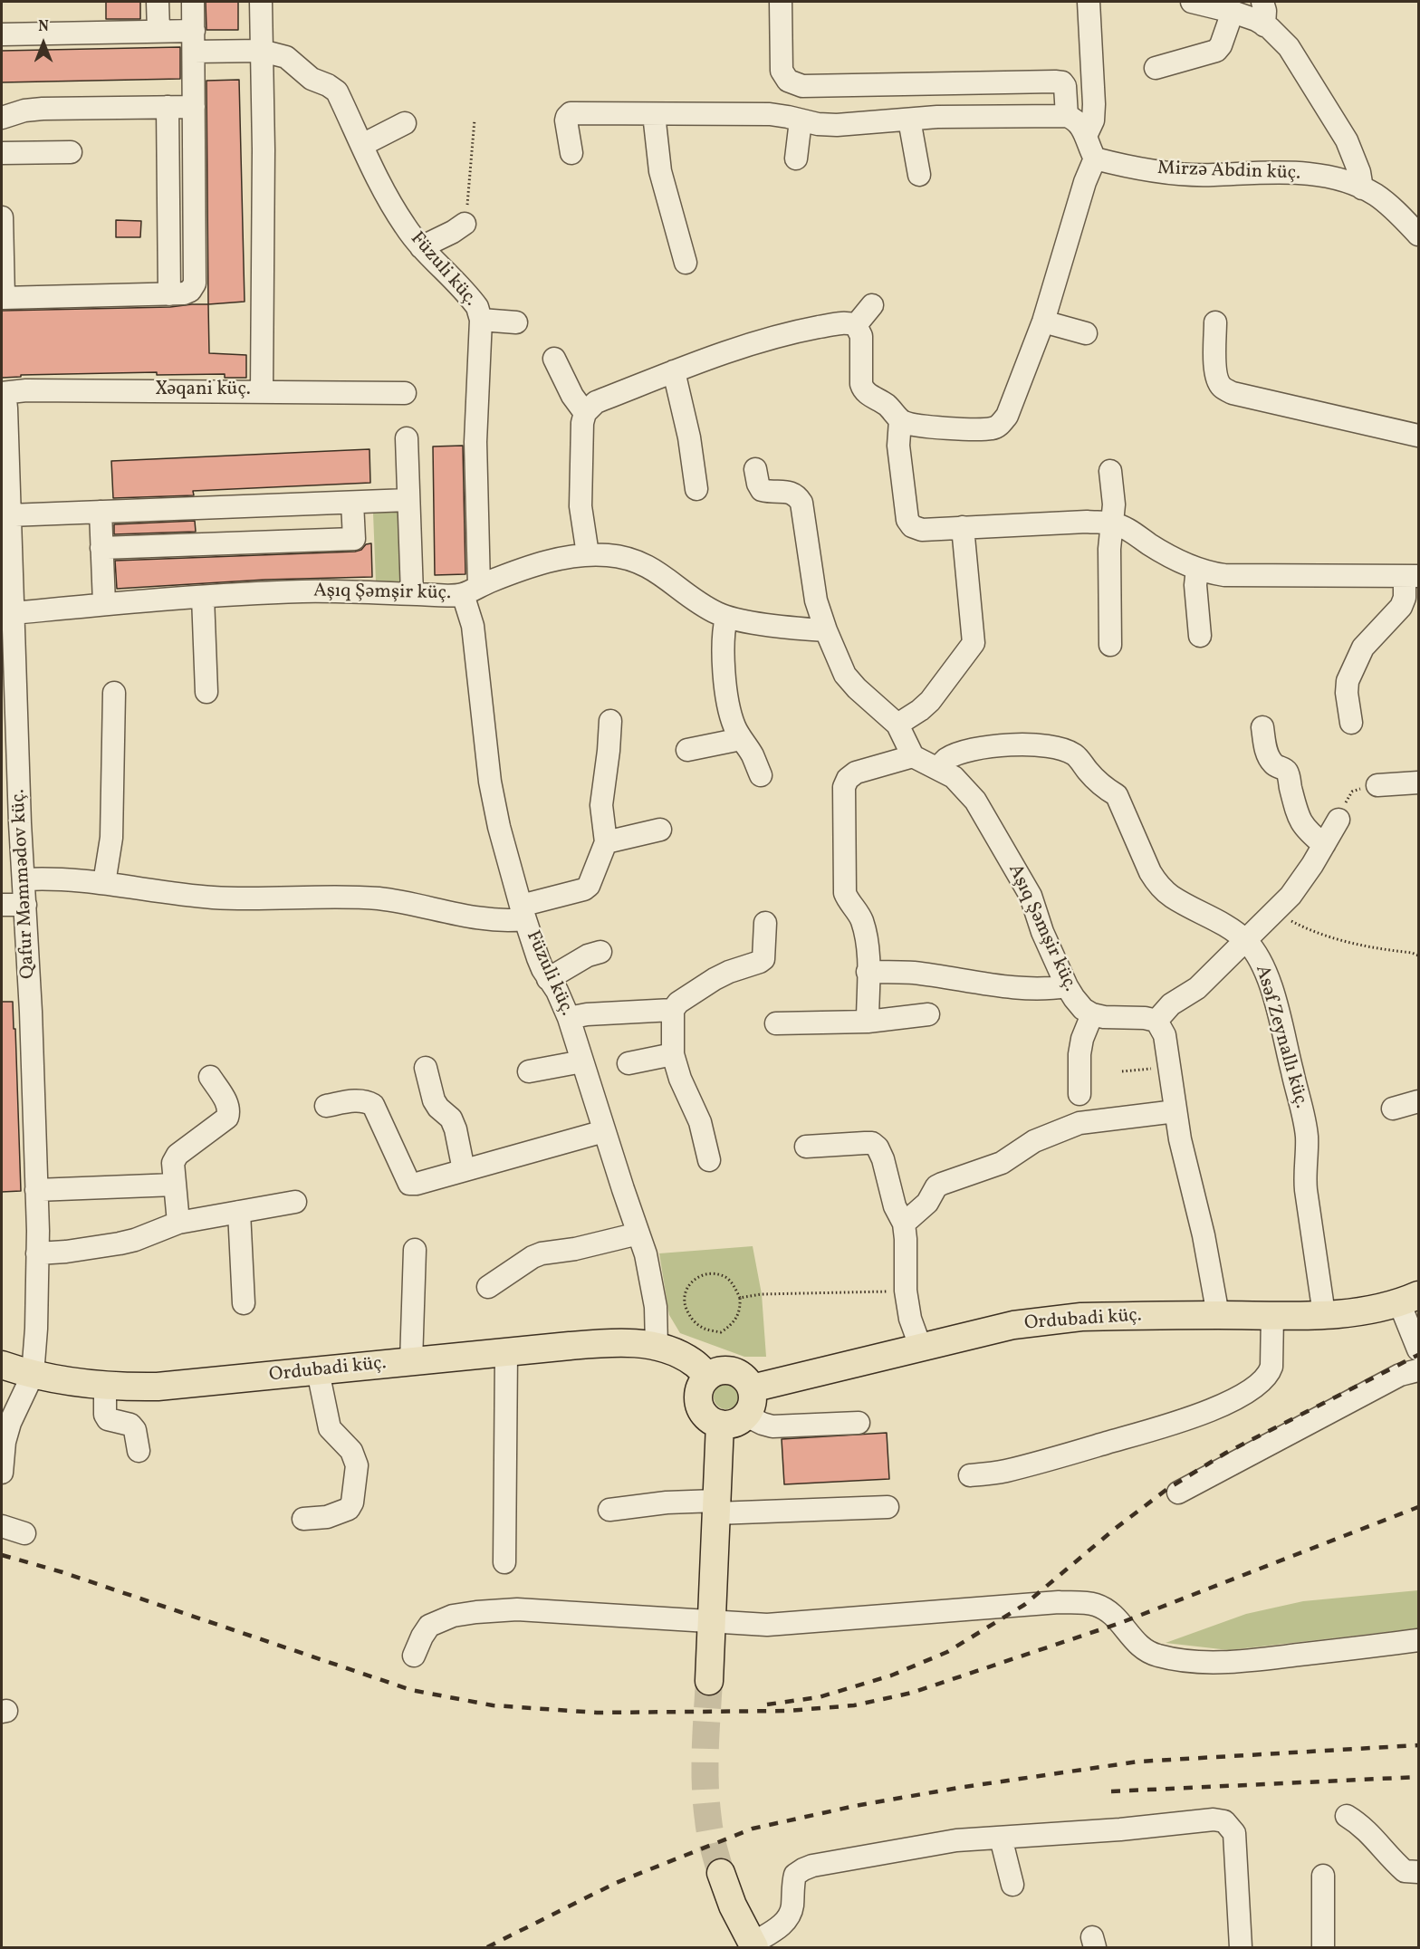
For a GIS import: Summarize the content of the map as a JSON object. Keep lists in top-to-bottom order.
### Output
{
  "streets": {
    "main road": ["Ordubadi küç."],
    "street": [
      "Mirzə Abdin küç.",
      "Füzuli küç.",
      "Xəqani küç.",
      "Aşıq Şəmşir küç.",
      "Qafur Məmmədov küç.",
      "Asəf Zeynallı küç."
    ]
  },
  "crossings": [
    ["Füzuli küç.", "Aşıq Şəmşir küç."],
    ["Füzuli küç.", "Ordubadi küç."],
    ["Xəqani küç.", "Qafur Məmmədov küç."],
    ["Aşıq Şəmşir küç.", "Qafur Məmmədov küç."],
    ["Aşıq Şəmşir küç.", "Asəf Zeynallı küç."],
    ["Qafur Məmmədov küç.", "Ordubadi küç."],
    ["Asəf Zeynallı küç.", "Ordubadi küç."]
  ],
  "north": "top"
}
